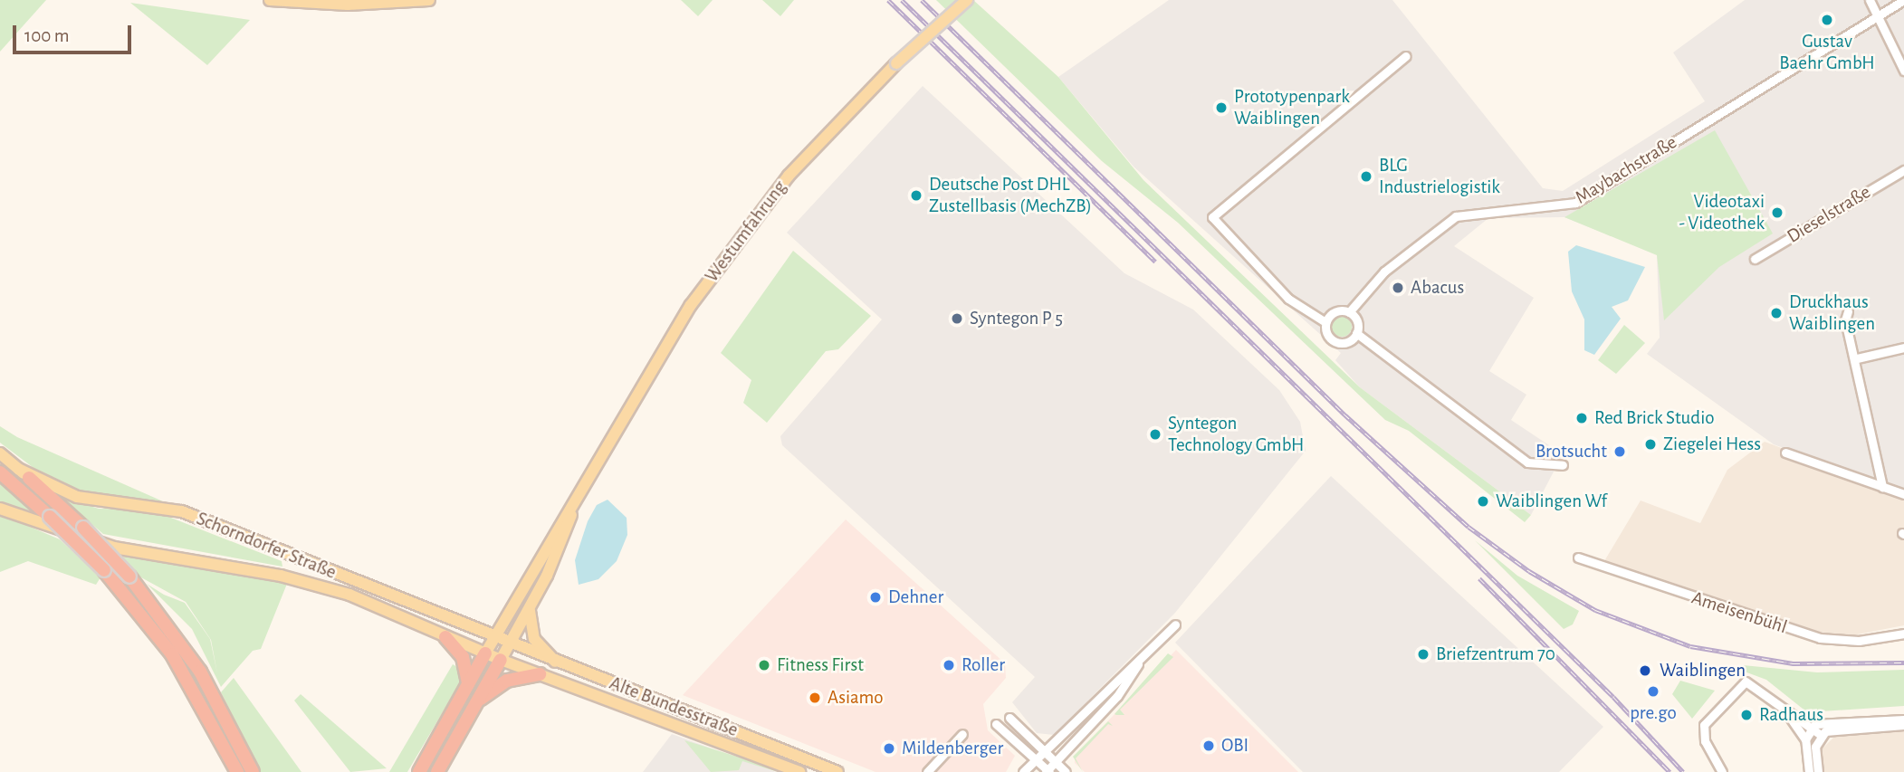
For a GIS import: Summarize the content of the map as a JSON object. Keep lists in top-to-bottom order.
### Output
{
  "streets": {
    "main road": ["Westumfahrung", "Schorndorfer Straße", "Alte Bundesstraße"],
    "street": ["Maybachstraße", "Dieselstraße", "Ameisenbühl"]
  },
  "crossings": [
    ["Westumfahrung", "Schorndorfer Straße"],
    ["Westumfahrung", "Alte Bundesstraße"],
    ["Schorndorfer Straße", "Alte Bundesstraße"]
  ],
  "places": [
    "Gustav Baehr GmbH",
    "Prototypenpark Waiblingen",
    "BLG Industrielogistik",
    "Deutsche Post DHL Zustellbasis (MechZB)",
    "Videotaxi - Videothek",
    "Abacus",
    "Druckhaus Waiblingen",
    "Syntegon P 5",
    "Red Brick Studio",
    "Syntegon Technology GmbH",
    "Ziegelei Hess",
    "Brotsucht",
    "Waiblingen Wf",
    "Dehner",
    "Briefzentrum 70",
    "Fitness First",
    "Roller",
    "Waiblingen",
    "pre.go",
    "Asiamo",
    "Radhaus",
    "OBI",
    "Mildenberger"
  ],
  "scale_bar": "100 m"
}
